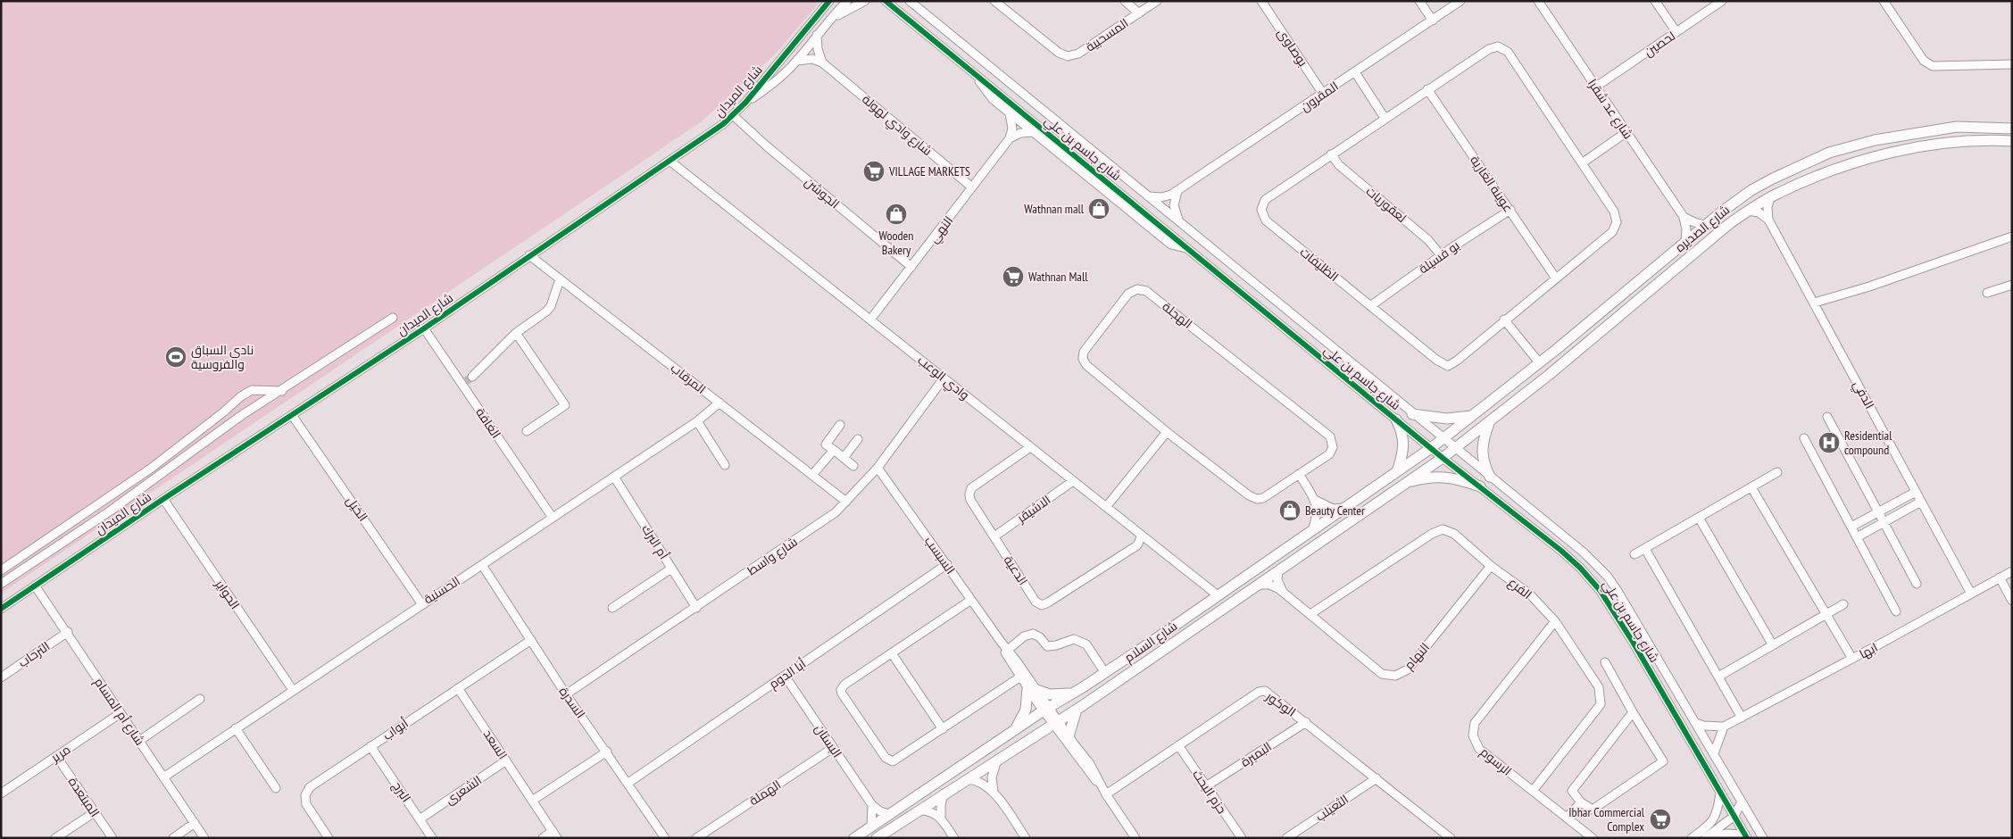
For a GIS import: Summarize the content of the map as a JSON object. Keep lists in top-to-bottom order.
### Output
{
  "streets": {
    "main road": ["شارع الصديره", "شارع السلام"],
    "street": [
      "المسحبية",
      "لحصين",
      "بوصاوى",
      "شارع الميدان",
      "المقرون",
      "شارع عد شقرا",
      "شارع وادي لهولة",
      "شارع جاسم بن علي",
      "عوينة الغارية",
      "الجوشن",
      "لعقوريات",
      "النهي",
      "بو فسيلة",
      "الظليفات",
      "الهجلة",
      "وادي الوعب",
      "المرقاب",
      "الدفي",
      "الغافة",
      "الخيل",
      "الاشيقر",
      "أم البرك",
      "السبسب",
      "شارع واسط",
      "الدعية",
      "الفرع",
      "الحسنية",
      "الحواير",
      "ابها",
      "الترحاب",
      "النهام",
      "أبا الدوم",
      "السدرة",
      "الوكور",
      "شارع أم المسام",
      "أبواب",
      "البستان",
      "السعد",
      "مرير",
      "البمبرة",
      "الرسوم",
      "الشعرى",
      "البرج",
      "حزم البحث",
      "الهملة",
      "المبتعدة",
      "الثعيلب"
    ]
  },
  "crossings": [
    ["لحصين", "شارع عد شقرا"],
    ["بوصاوى", "المقرون"],
    ["شارع الميدان", "الجوشن"],
    ["شارع الميدان", "وادي الوعب"],
    ["شارع الميدان", "المرقاب"],
    ["شارع الميدان", "الغافة"],
    ["شارع الميدان", "الخيل"],
    ["شارع الميدان", "الحواير"],
    ["شارع الميدان", "شارع أم المسام"],
    ["المقرون", "شارع جاسم بن علي"],
    ["شارع عد شقرا", "شارع الصديره"],
    ["شارع وادي لهولة", "النهي"],
    ["شارع جاسم بن علي", "شارع الصديره"],
    ["شارع جاسم بن علي", "شارع السلام"],
    ["عوينة الغارية", "بو فسيلة"],
    ["عوينة الغارية", "الظليفات"],
    ["الجوشن", "النهي"],
    ["لعقوريات", "بو فسيلة"],
    ["لعقوريات", "الظليفات"],
    ["شارع الصديره", "شارع السلام"],
    ["النهي", "وادي الوعب"],
    ["بو فسيلة", "الظليفات"],
    ["وادي الوعب", "الاشيقر"],
    ["وادي الوعب", "شارع واسط"],
    ["وادي الوعب", "الدعية"],
    ["وادي الوعب", "شارع السلام"],
    ["المرقاب", "شارع واسط"],
    ["المرقاب", "الحسنية"],
    ["الدفي", "ابها"],
    ["الغافة", "الحسنية"],
    ["الخيل", "الحسنية"],
    ["الاشيقر", "الدعية"],
    ["أم البرك", "شارع واسط"],
    ["أم البرك", "الحسنية"],
    ["السبسب", "شارع واسط"],
    ["السبسب", "شارع السلام"],
    ["السبسب", "أبا الدوم"],
    ["السبسب", "الوكور"],
    ["شارع واسط", "السدرة"],
    ["الفرع", "النهام"],
    ["الفرع", "الرسوم"],
    ["الحسنية", "الحواير"],
    ["الحسنية", "السدرة"],
    ["الحسنية", "شارع أم المسام"],
    ["شارع السلام", "النهام"],
    ["شارع السلام", "البستان"],
    ["الترحاب", "شارع أم المسام"],
    ["أبا الدوم", "السدرة"],
    ["أبا الدوم", "البستان"],
    ["السدرة", "أبواب"],
    ["الوكور", "البمبرة"],
    ["الوكور", "حزم البحث"],
    ["الوكور", "الثعيلب"],
    ["شارع أم المسام", "مرير"],
    ["أبواب", "السعد"],
    ["أبواب", "البرج"],
    ["البستان", "الهملة"],
    ["السعد", "الشعرى"],
    ["مرير", "المبتعدة"],
    ["البمبرة", "حزم البحث"],
    ["الشعرى", "البرج"]
  ],
  "places": {
    "supermarket": ["VILLAGE MARKETS", "Wathnan Mall", "Ibhar Commercial Complex"],
    "shop": ["Wathnan mall", "Wooden Bakery", "Beauty Center"],
    "sports": ["نادي السباق والفروسية"],
    "hospital": ["Residential compound"]
  }
}
